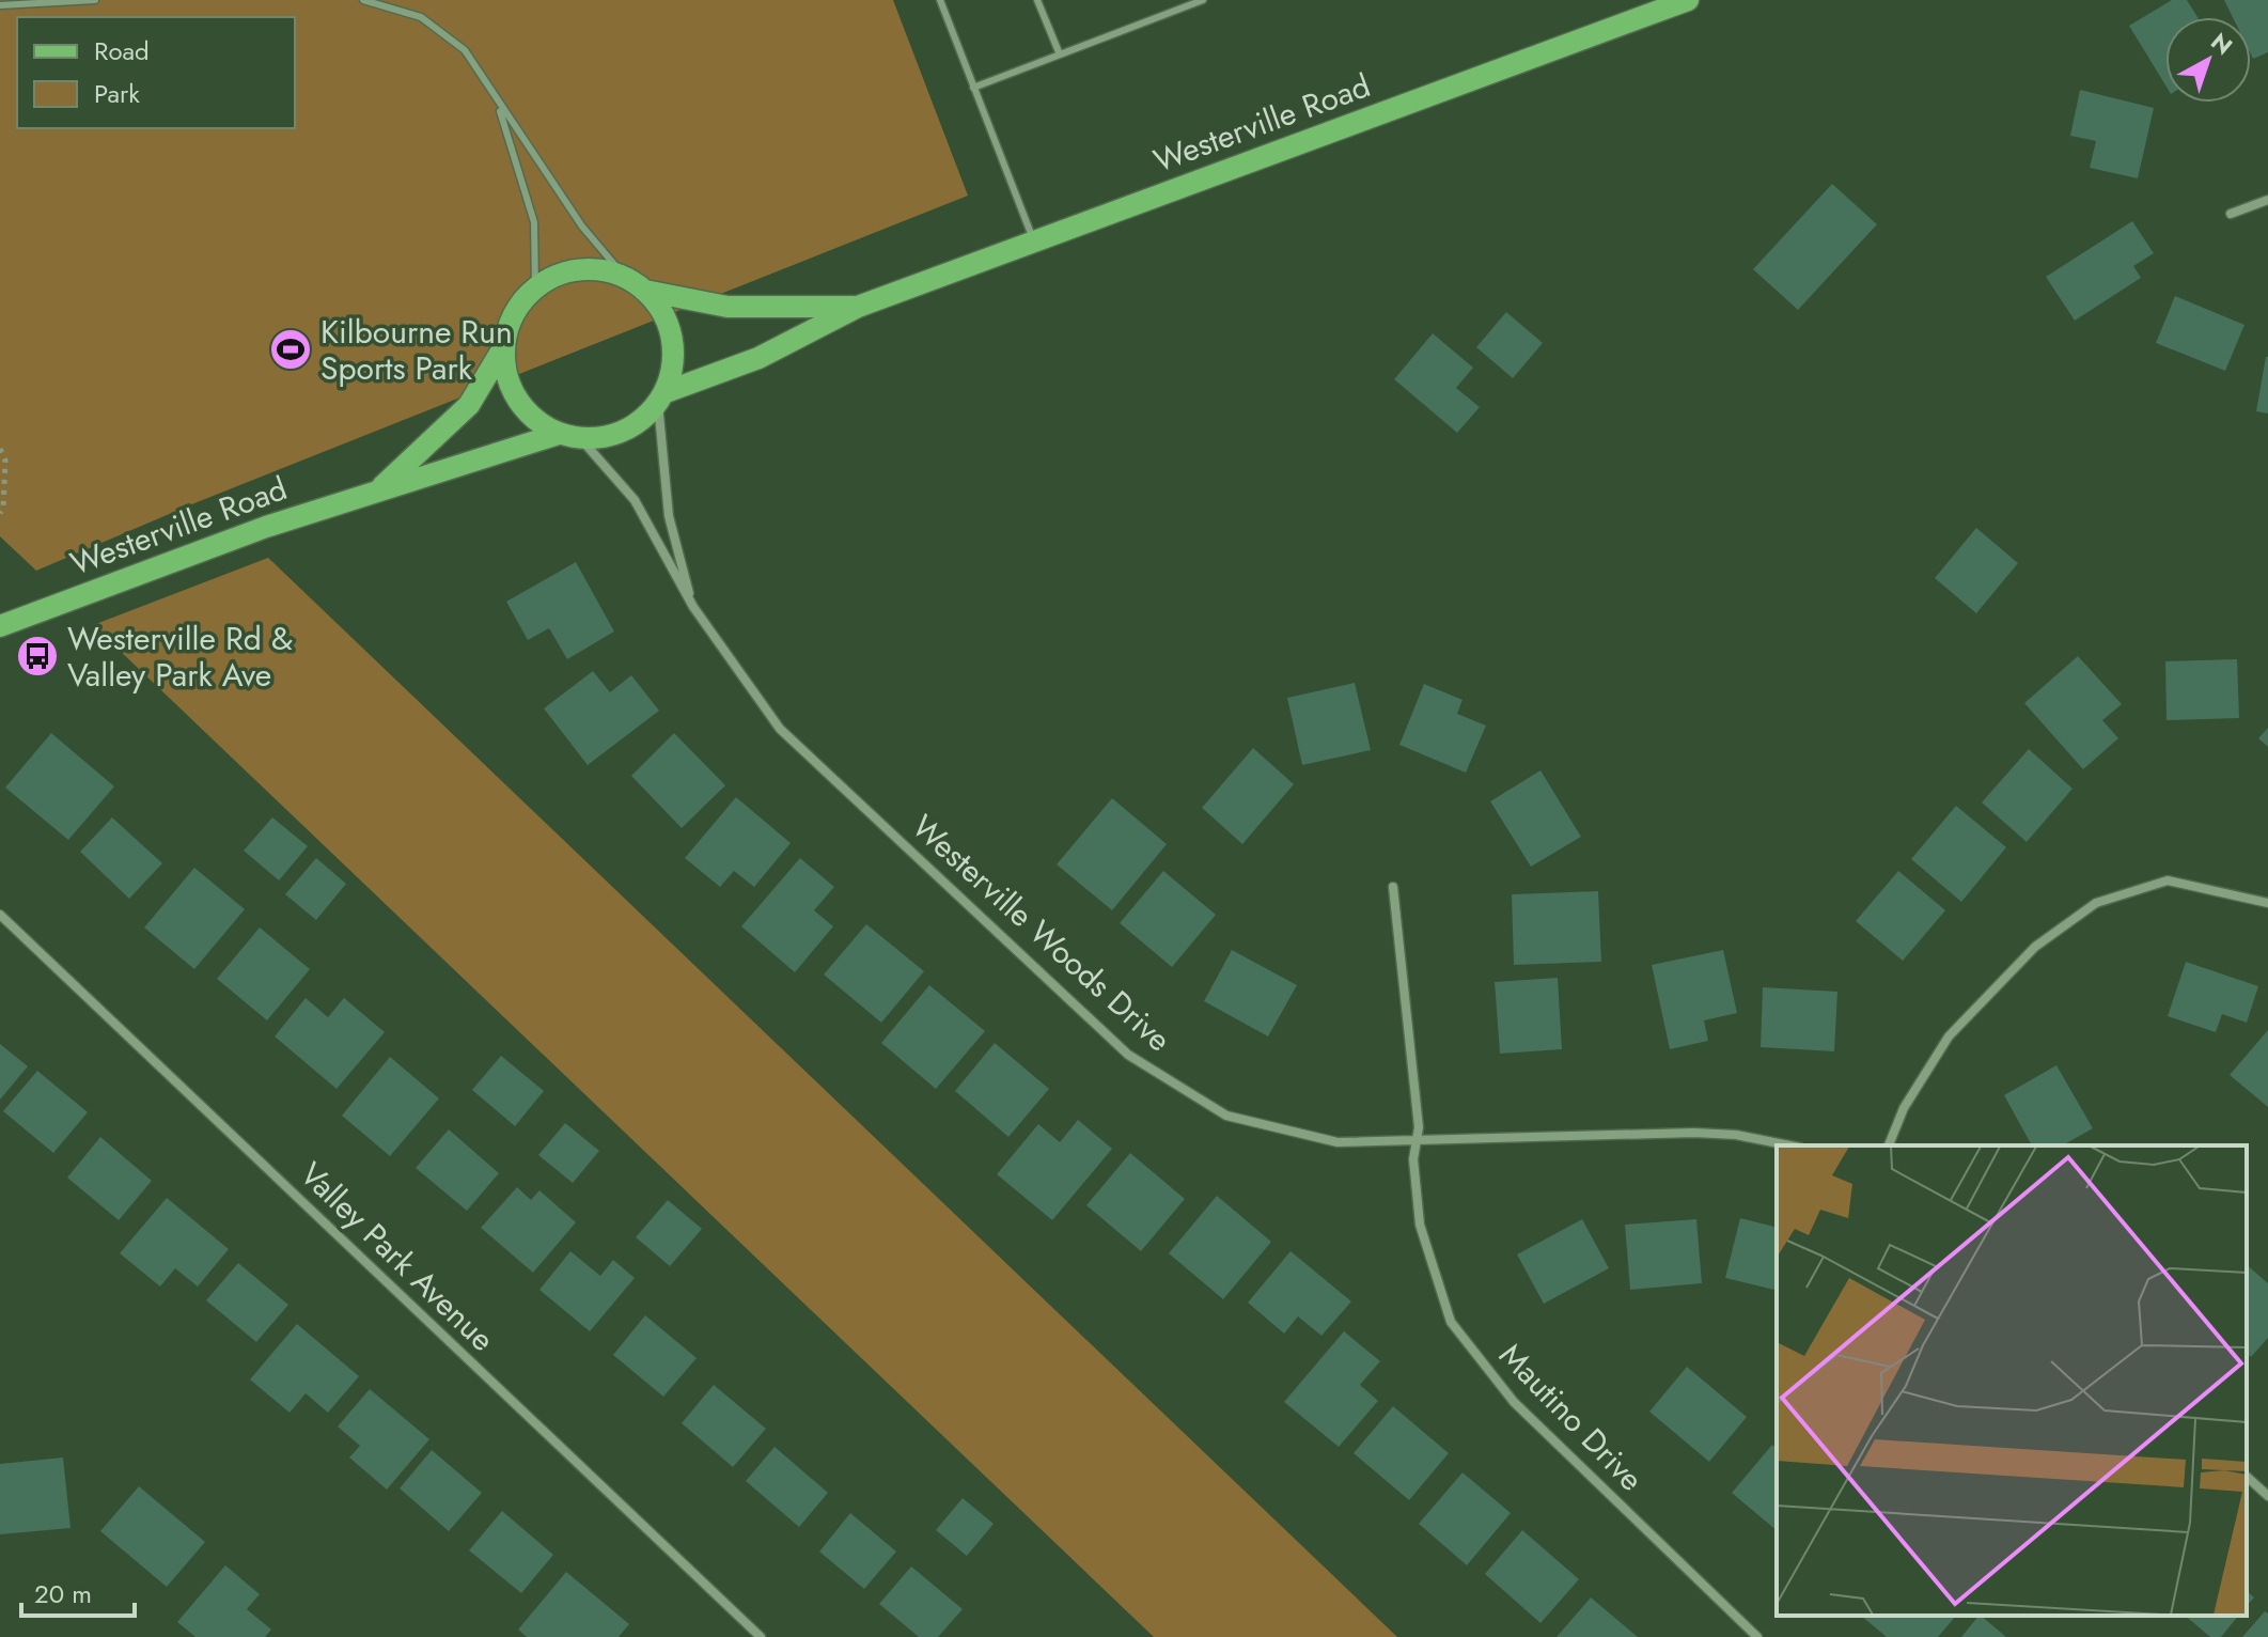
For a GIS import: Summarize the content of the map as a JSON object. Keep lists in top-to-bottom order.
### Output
{
  "streets": {
    "main road": ["Westerville Road"],
    "street": ["Westerville Woods Drive", "Valley Park Avenue", "Mautino Drive"]
  },
  "crossings": [
    ["Westerville Road", "Westerville Woods Drive"],
    ["Westerville Woods Drive", "Mautino Drive"]
  ],
  "places": {
    "sports": ["Kilbourne Run Sports Park"],
    "bus stop": ["Westerville Rd & Valley Park Ave"]
  },
  "legend": ["Road", "Park"],
  "scale_bar": "20 m",
  "north": "top right"
}
